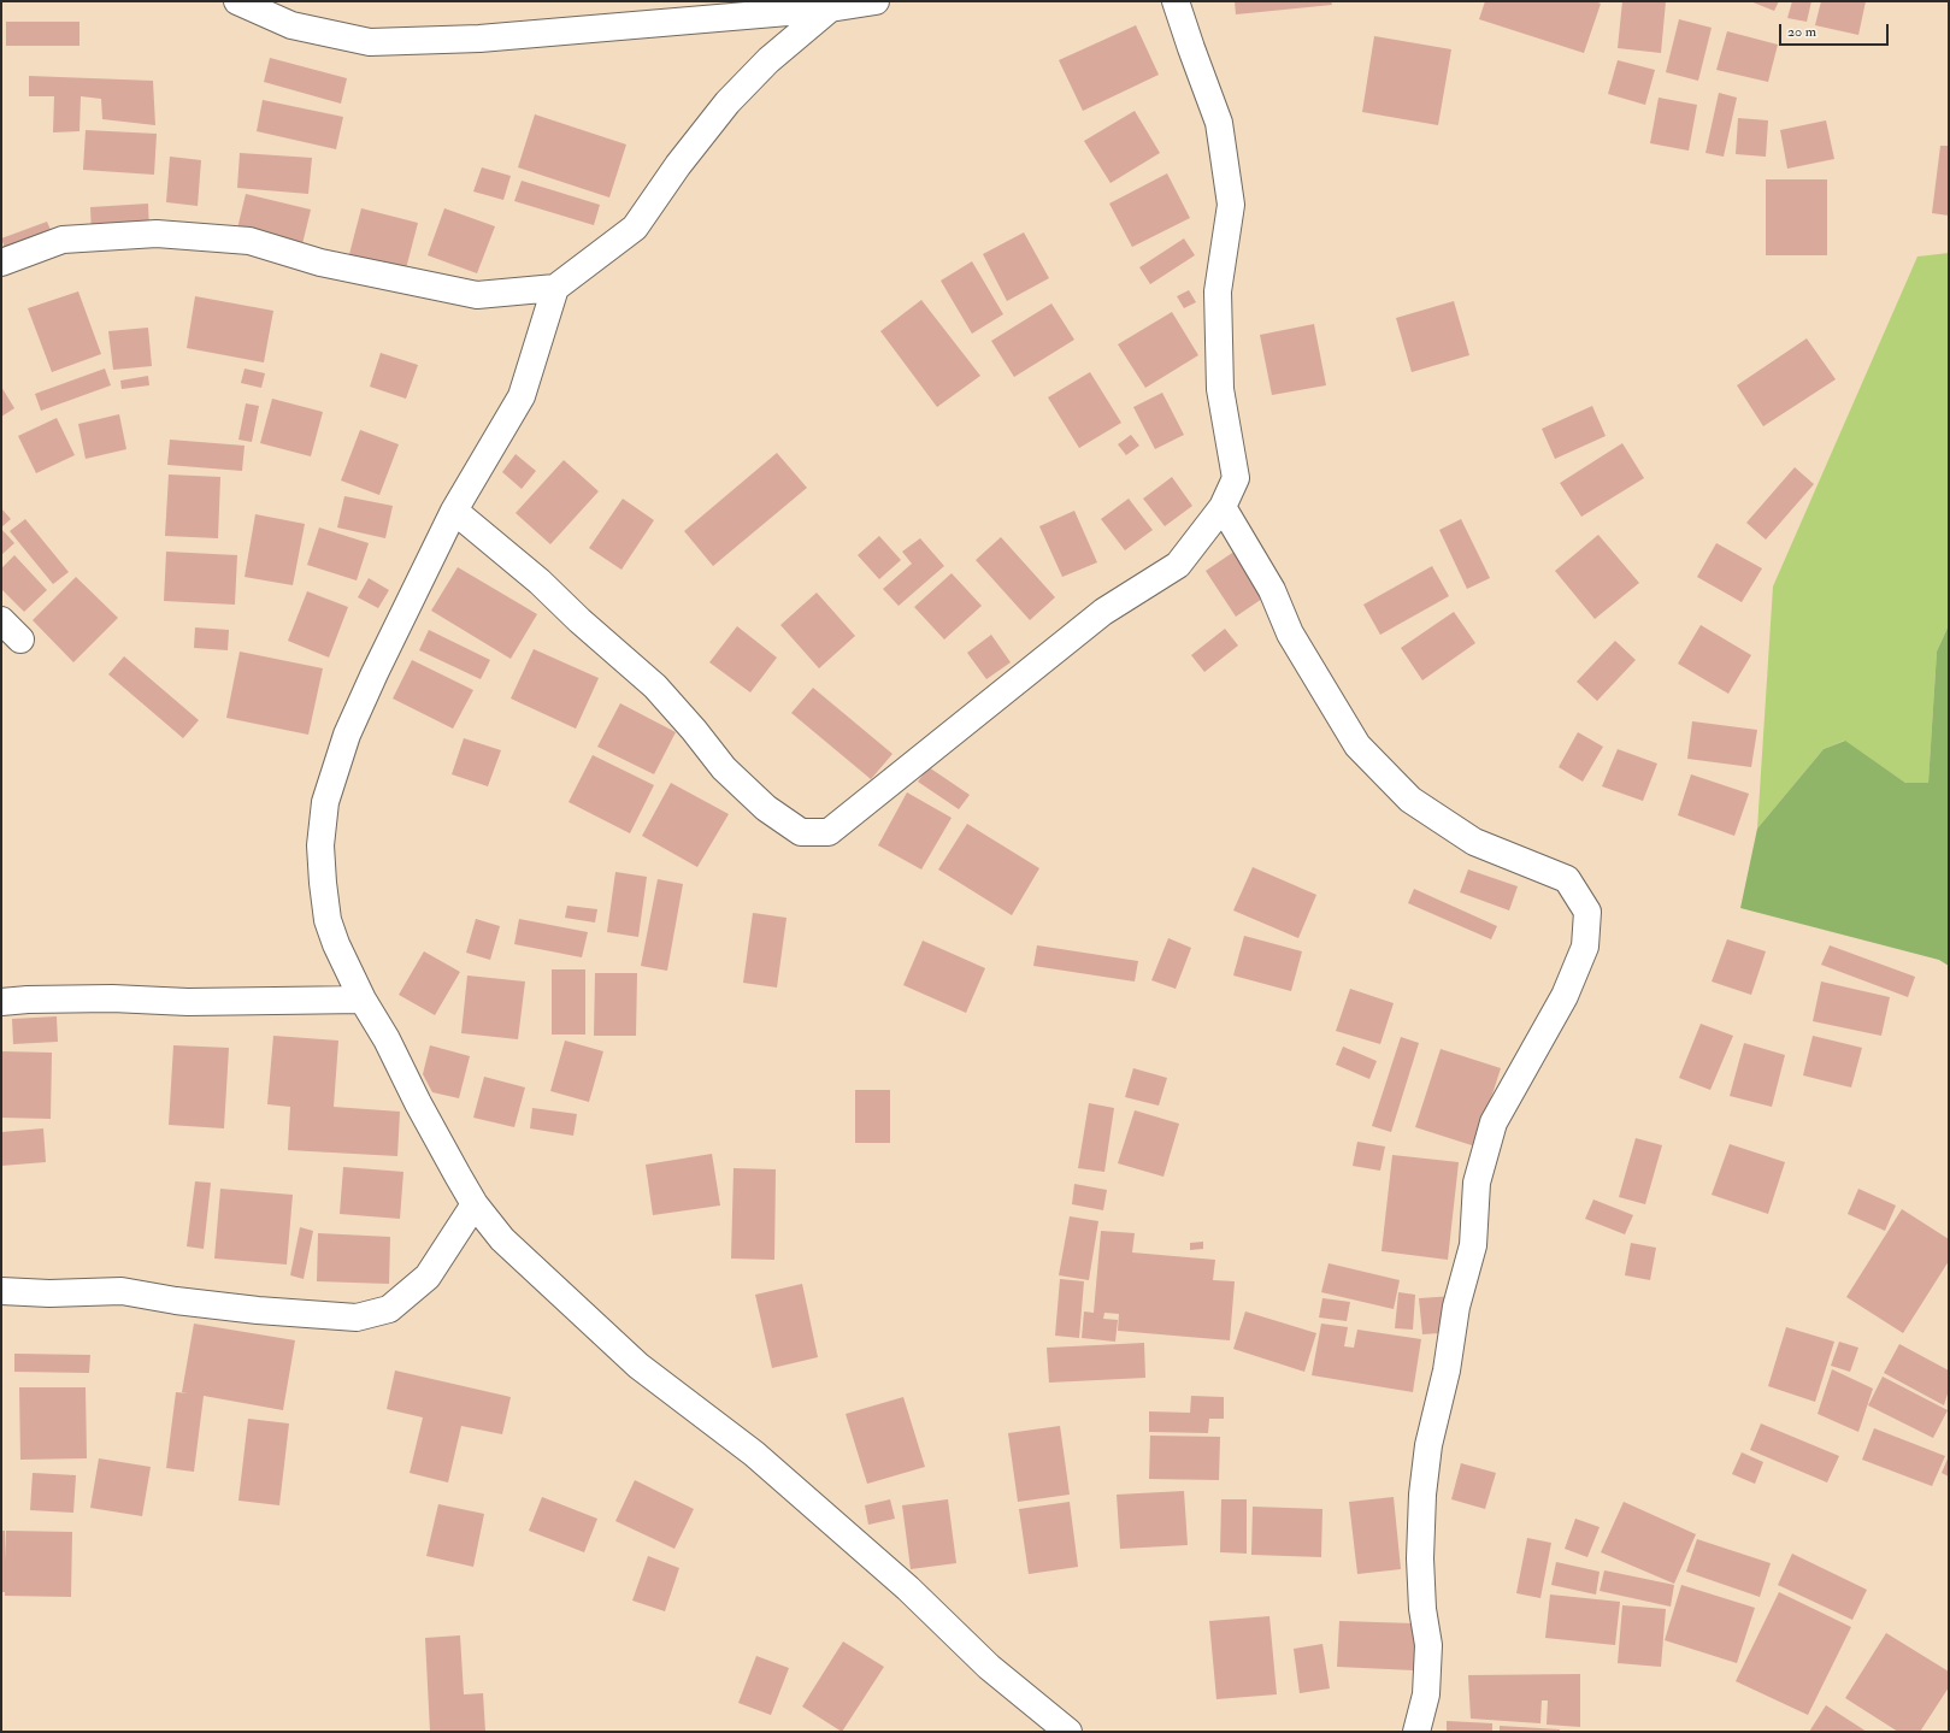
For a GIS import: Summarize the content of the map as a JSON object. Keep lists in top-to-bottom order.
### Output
{
  "scale_bar": "20 m"
}
